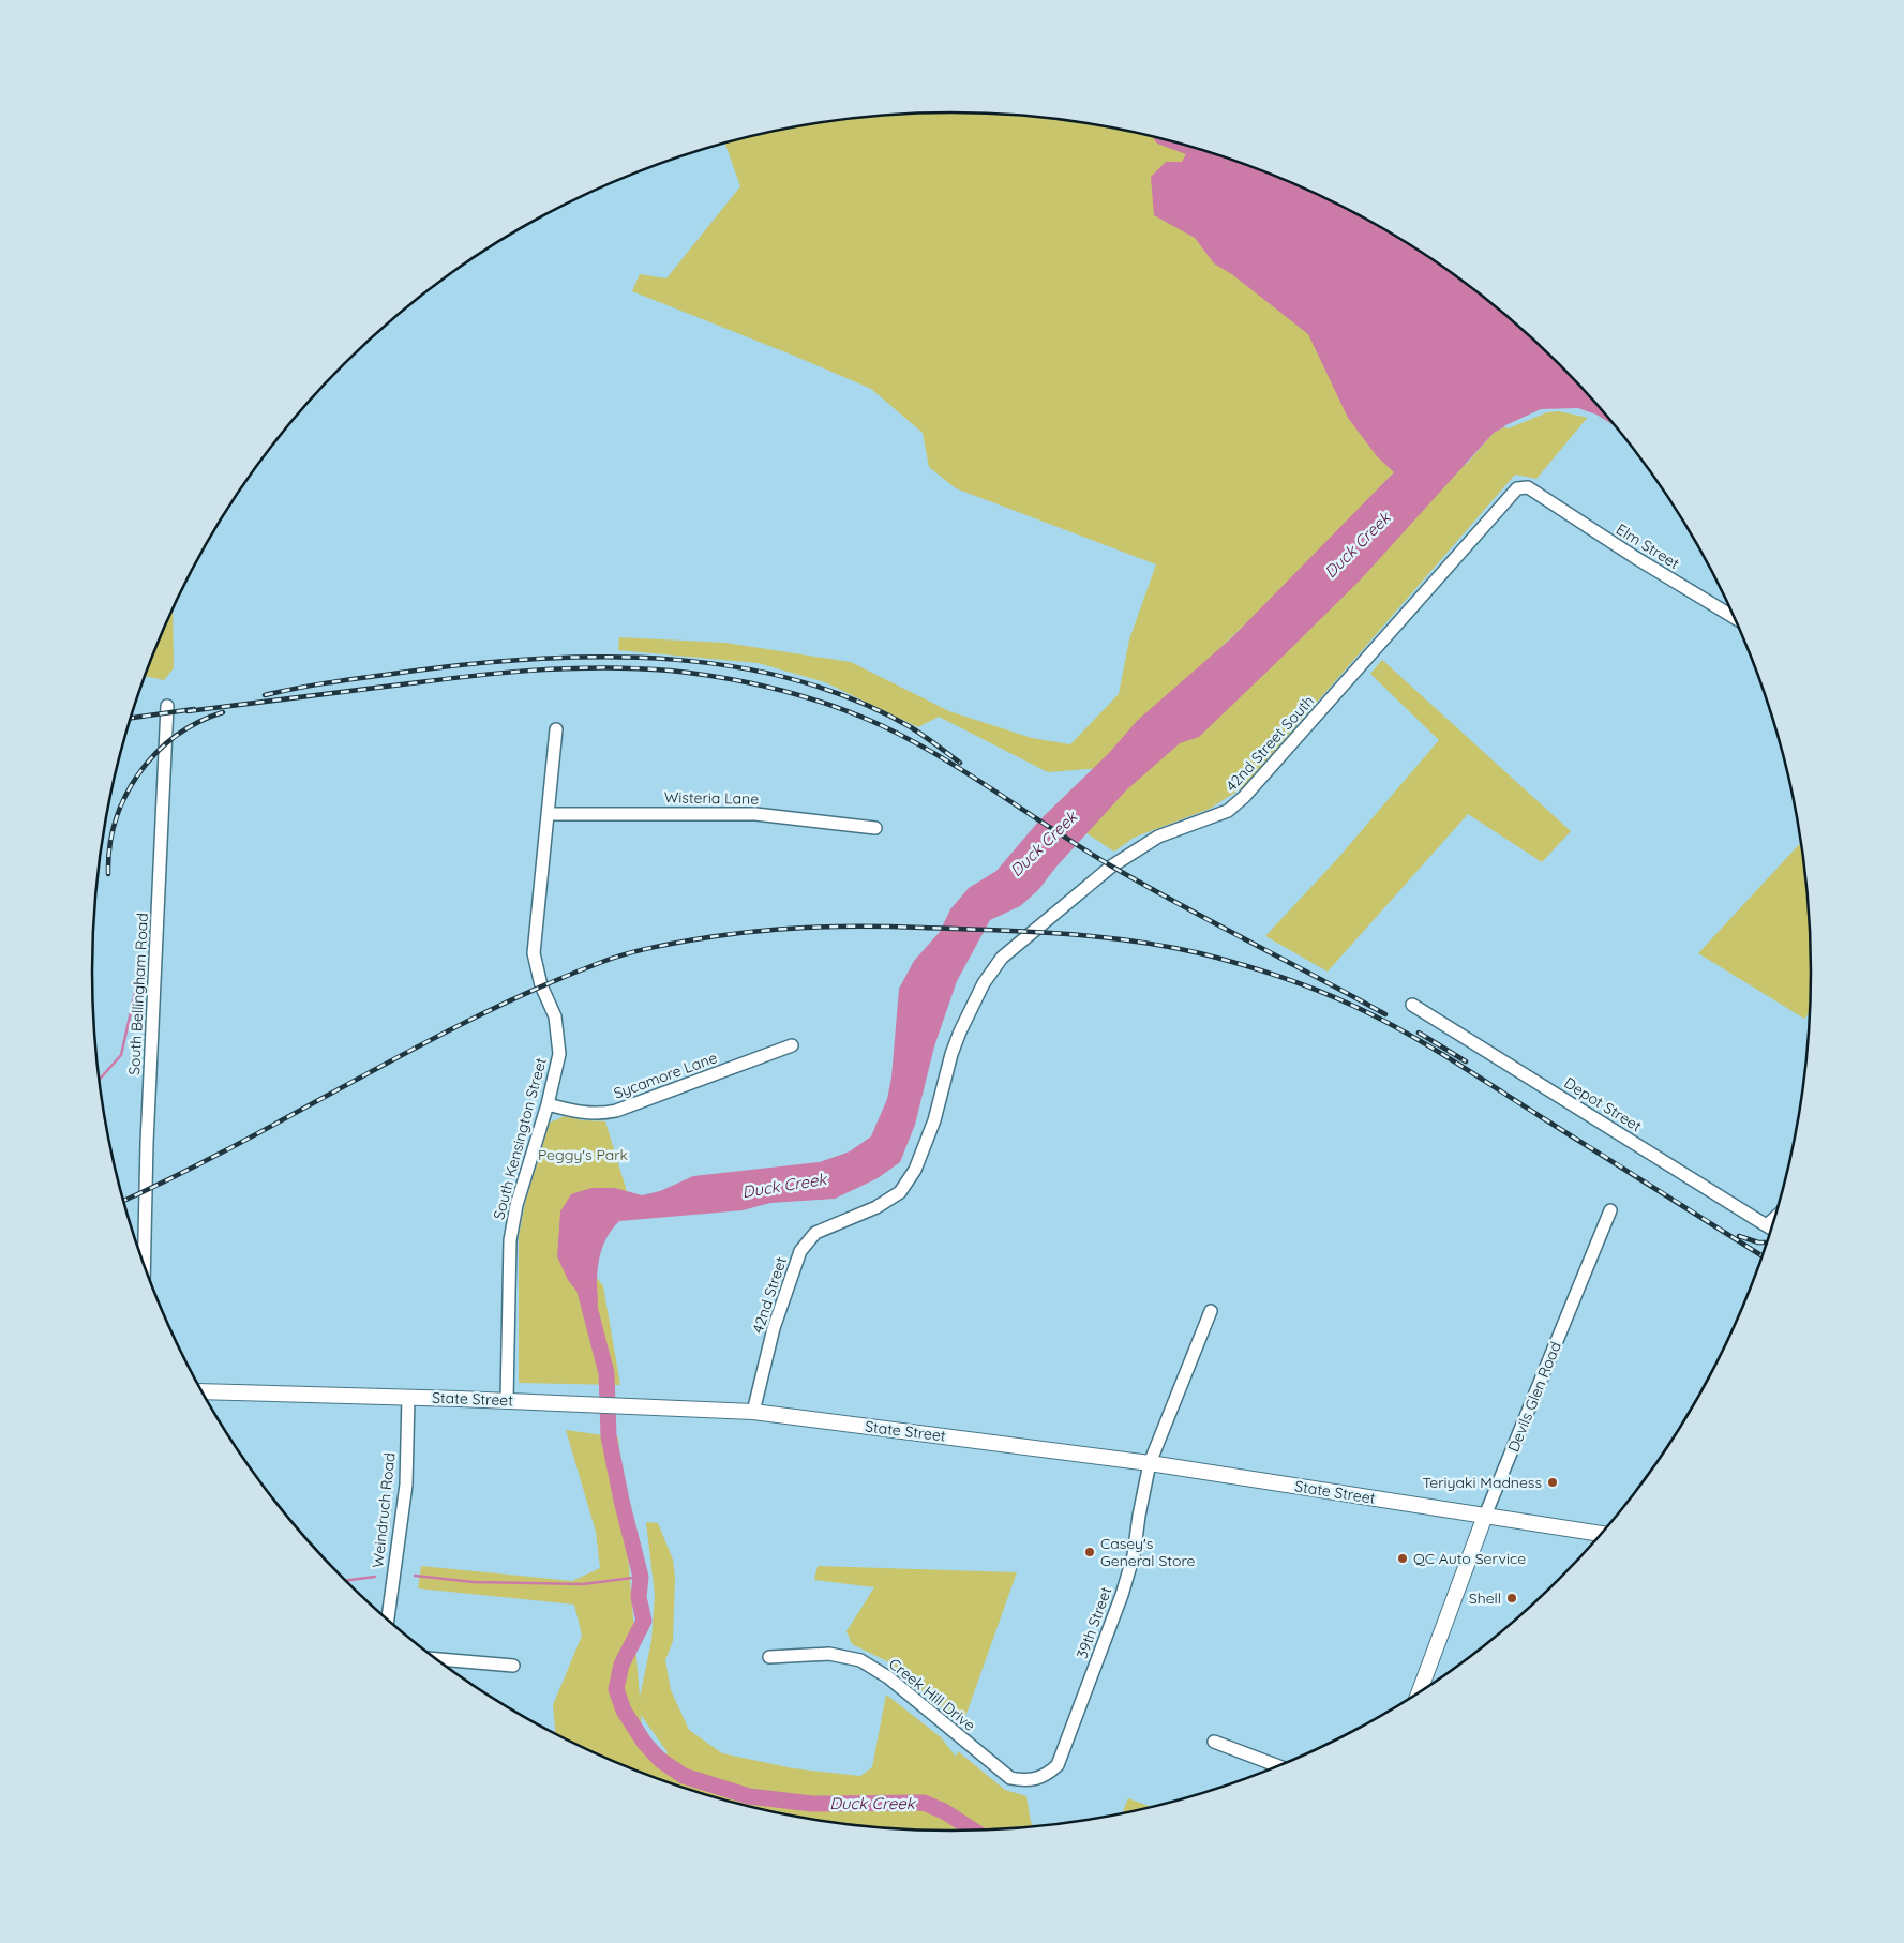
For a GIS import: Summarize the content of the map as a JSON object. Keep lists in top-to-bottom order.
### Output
{
  "streets": {
    "main road": ["Devils Glen Road", "State Street"],
    "street": [
      "Elm Street",
      "42nd Street South",
      "Wisteria Lane",
      "South Bellingham Road",
      "Sycamore Lane",
      "Depot Street",
      "South Kensington Street",
      "42nd Street",
      "Weindruch Road",
      "39th Street",
      "Creek Hill Drive"
    ]
  },
  "crossings": [
    ["Elm Street", "42nd Street South"],
    ["42nd Street South", "42nd Street"],
    ["Wisteria Lane", "South Kensington Street"],
    ["Sycamore Lane", "South Kensington Street"],
    ["South Kensington Street", "State Street"],
    ["42nd Street", "State Street"],
    ["Devils Glen Road", "State Street"],
    ["State Street", "Weindruch Road"],
    ["State Street", "39th Street"],
    ["39th Street", "Creek Hill Drive"]
  ],
  "water": ["Duck Creek"],
  "parks": ["Peggy's Park"],
  "places": [
    "Teriyaki Madness",
    "Casey's General Store",
    "QC Auto Service",
    "Shell"
  ]
}
